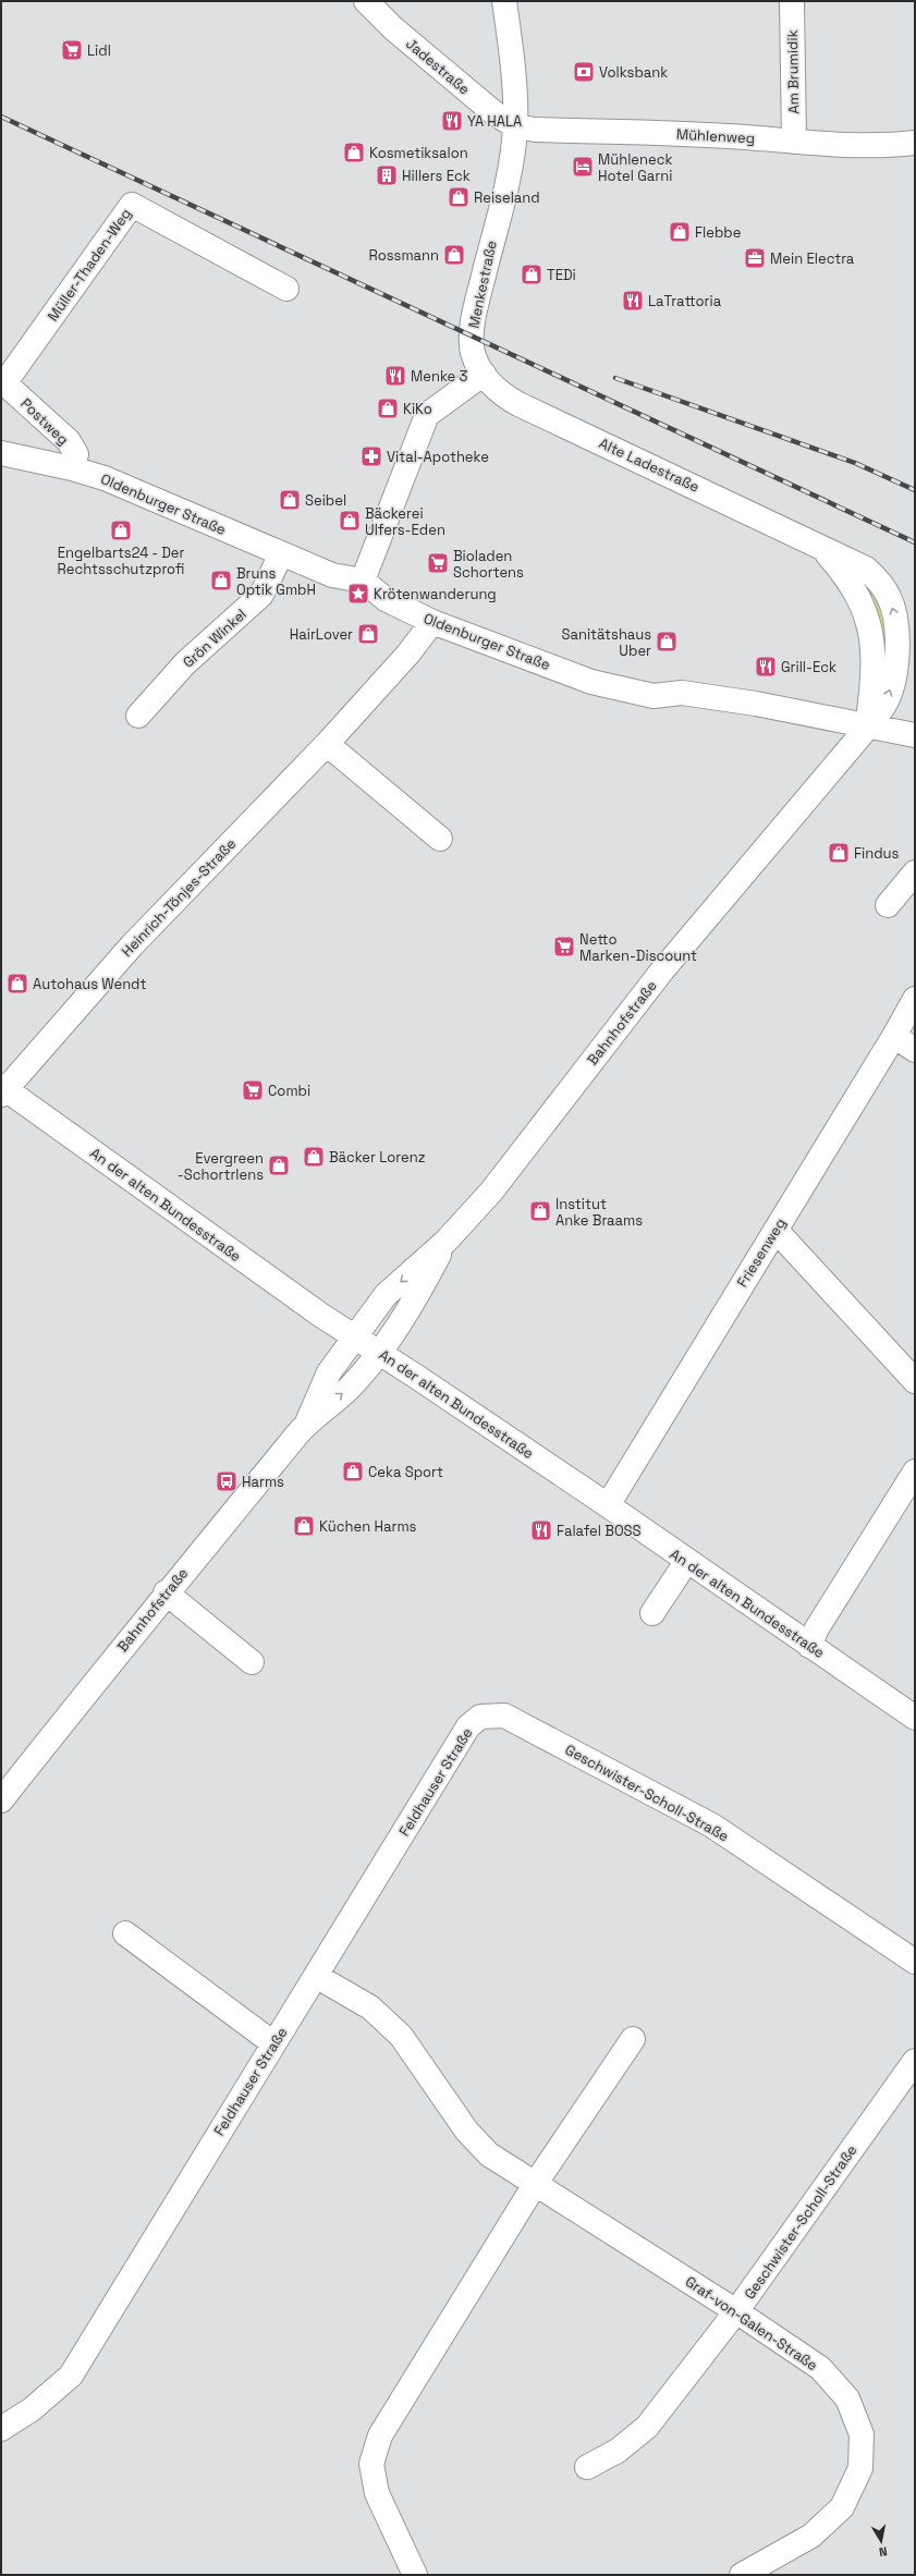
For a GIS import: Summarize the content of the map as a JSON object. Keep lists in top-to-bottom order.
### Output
{
  "streets": {
    "street": [
      "Jadestraße",
      "Am Brumidik",
      "Mühlenweg",
      "Müller-Thaden-Weg",
      "Menkestraße",
      "Postweg",
      "Alte Ladestraße",
      "Oldenburger Straße",
      "Grön Winkel",
      "Heinrich-Tönjes-Straße",
      "Bahnhofstraße",
      "An der alten Bundesstraße",
      "Friesenweg",
      "Feldhauser Straße",
      "Geschwister-Scholl-Straße",
      "Graf-von-Galen-Straße"
    ]
  },
  "crossings": [
    ["Jadestraße", "Mühlenweg"],
    ["Jadestraße", "Menkestraße"],
    ["Am Brumidik", "Mühlenweg"],
    ["Mühlenweg", "Menkestraße"],
    ["Müller-Thaden-Weg", "Postweg"],
    ["Menkestraße", "Alte Ladestraße"],
    ["Postweg", "Oldenburger Straße"],
    ["Alte Ladestraße", "Oldenburger Straße"],
    ["Alte Ladestraße", "Bahnhofstraße"],
    ["Oldenburger Straße", "Grön Winkel"],
    ["Oldenburger Straße", "Heinrich-Tönjes-Straße"],
    ["Oldenburger Straße", "Bahnhofstraße"],
    ["Heinrich-Tönjes-Straße", "An der alten Bundesstraße"],
    ["Bahnhofstraße", "An der alten Bundesstraße"],
    ["An der alten Bundesstraße", "Friesenweg"],
    ["Feldhauser Straße", "Geschwister-Scholl-Straße"],
    ["Feldhauser Straße", "Graf-von-Galen-Straße"],
    ["Geschwister-Scholl-Straße", "Graf-von-Galen-Straße"]
  ],
  "places": {
    "supermarket": [
      "Lidl",
      "Bioladen Schortens",
      "Netto Marken-Discount",
      "Combi"
    ],
    "bank": ["Volksbank"],
    "restaurant": [
      "YA HALA",
      "LaTrattoria",
      "Menke 3",
      "Grill-Eck",
      "Falafel BOSS"
    ],
    "shop": [
      "Kosmetiksalon",
      "Reiseland",
      "Flebbe",
      "Rossmann",
      "TEDi",
      "KiKo",
      "Seibel",
      "Bäckerei Ulfers-Eden",
      "Engelbarts24 - Der Rechtsschutzprofi",
      "Bruns Optik GmbH",
      "HairLover",
      "Sanitätshaus Uber",
      "Findus",
      "Autohaus Wendt",
      "Bäcker Lorenz",
      "Evergreen -Schortrlens",
      "Institut Anke Braams",
      "Ceka Sport",
      "Küchen Harms"
    ],
    "hotel": ["Mühleneck Hotel Garni"],
    "building": ["Hillers Eck"],
    "office": ["Mein Electra"],
    "pharmacy": ["Vital-Apotheke"],
    "place": ["Krötenwanderung"],
    "bus stop": ["Harms"]
  },
  "north": "bottom"
}
